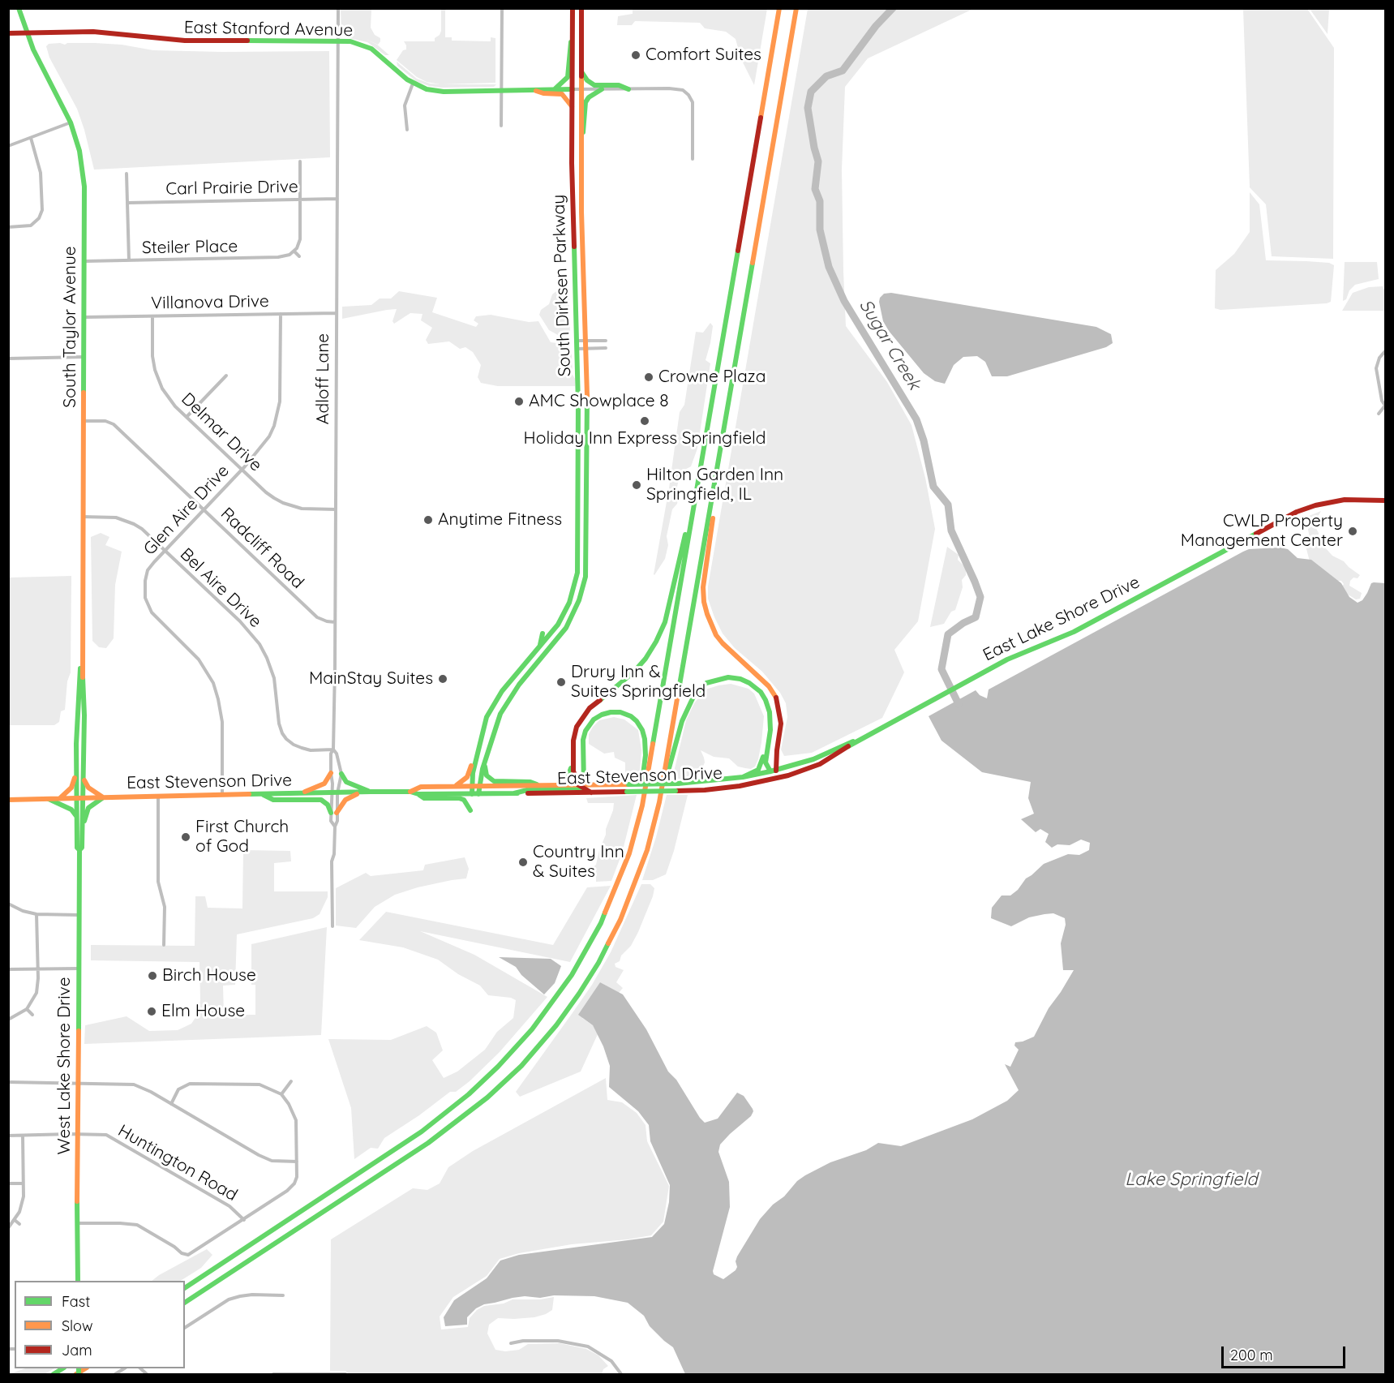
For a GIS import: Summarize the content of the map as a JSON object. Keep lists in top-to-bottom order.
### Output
{
  "streets": {
    "main road": [
      "East Stanford Avenue",
      "South Dirksen Parkway",
      "South Taylor Avenue",
      "East Lake Shore Drive",
      "East Stevenson Drive",
      "West Lake Shore Drive"
    ],
    "street": [
      "Carl Prairie Drive",
      "Steiler Place",
      "Villanova Drive",
      "Adloff Lane",
      "Delmar Drive",
      "Glen Aire Drive",
      "Radcliff Road",
      "Bel Aire Drive",
      "Huntington Road"
    ]
  },
  "crossings": [
    ["East Stanford Avenue", "South Dirksen Parkway"],
    ["East Stanford Avenue", "South Taylor Avenue"],
    ["East Stanford Avenue", "Adloff Lane"],
    ["Carl Prairie Drive", "Adloff Lane"],
    ["Steiler Place", "South Taylor Avenue"],
    ["South Dirksen Parkway", "East Stevenson Drive"],
    ["Villanova Drive", "South Taylor Avenue"],
    ["Villanova Drive", "Adloff Lane"],
    ["Villanova Drive", "Delmar Drive"],
    ["Villanova Drive", "Glen Aire Drive"],
    ["South Taylor Avenue", "Radcliff Road"],
    ["South Taylor Avenue", "Bel Aire Drive"],
    ["South Taylor Avenue", "East Stevenson Drive"],
    ["South Taylor Avenue", "West Lake Shore Drive"],
    ["Adloff Lane", "Delmar Drive"],
    ["Adloff Lane", "Radcliff Road"],
    ["Adloff Lane", "Bel Aire Drive"],
    ["Adloff Lane", "East Stevenson Drive"],
    ["Delmar Drive", "Glen Aire Drive"],
    ["Glen Aire Drive", "Radcliff Road"],
    ["Glen Aire Drive", "Bel Aire Drive"],
    ["Glen Aire Drive", "East Stevenson Drive"],
    ["East Lake Shore Drive", "East Stevenson Drive"],
    ["East Stevenson Drive", "West Lake Shore Drive"],
    ["West Lake Shore Drive", "Huntington Road"]
  ],
  "water": ["Sugar Creek", "Lake Springfield"],
  "places": [
    "Comfort Suites",
    "Crowne Plaza",
    "AMC Showplace 8",
    "Holiday Inn Express Springfield",
    "Hilton Garden Inn Springfield, IL",
    "Anytime Fitness",
    "CWLP Property Management Center",
    "MainStay Suites",
    "Drury Inn & Suites Springfield",
    "First Church of God",
    "Country Inn & Suites",
    "Birch House",
    "Elm House"
  ],
  "legend": ["Fast", "Slow", "Jam"],
  "scale_bar": "200 m"
}
